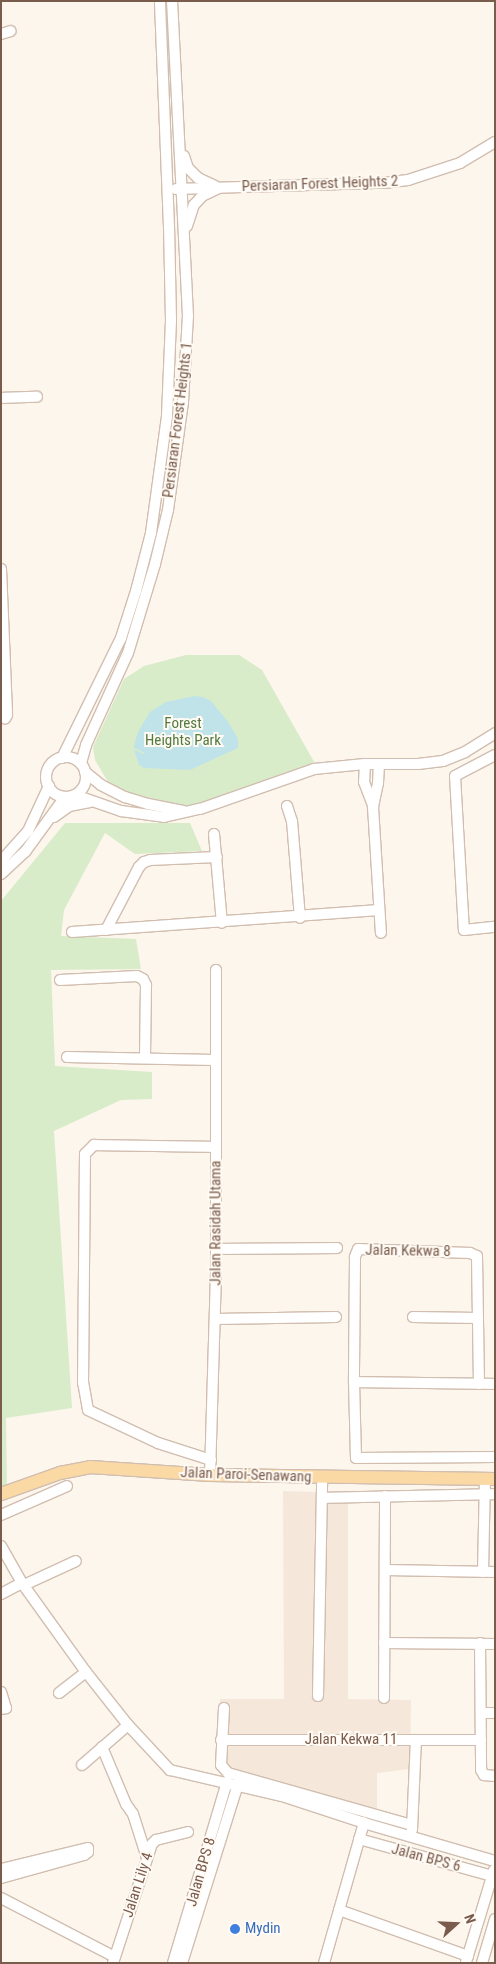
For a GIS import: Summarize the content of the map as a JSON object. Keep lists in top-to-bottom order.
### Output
{
  "streets": {
    "main road": ["Jalan Paroi-Senawang"],
    "street": [
      "Persiaran Forest Heights 2",
      "Persiaran Forest Heights 1",
      "Jalan Rasidah Utama",
      "Jalan Kekwa 8",
      "Jalan Kekwa 11",
      "Jalan BPS 6",
      "Jalan BPS 8",
      "Jalan Lily 4"
    ]
  },
  "crossings": [
    ["Persiaran Forest Heights 2", "Persiaran Forest Heights 1"],
    ["Jalan Rasidah Utama", "Jalan Paroi-Senawang"]
  ],
  "parks": ["Forest Heights Park"],
  "places": ["Mydin"],
  "north": "right"
}
